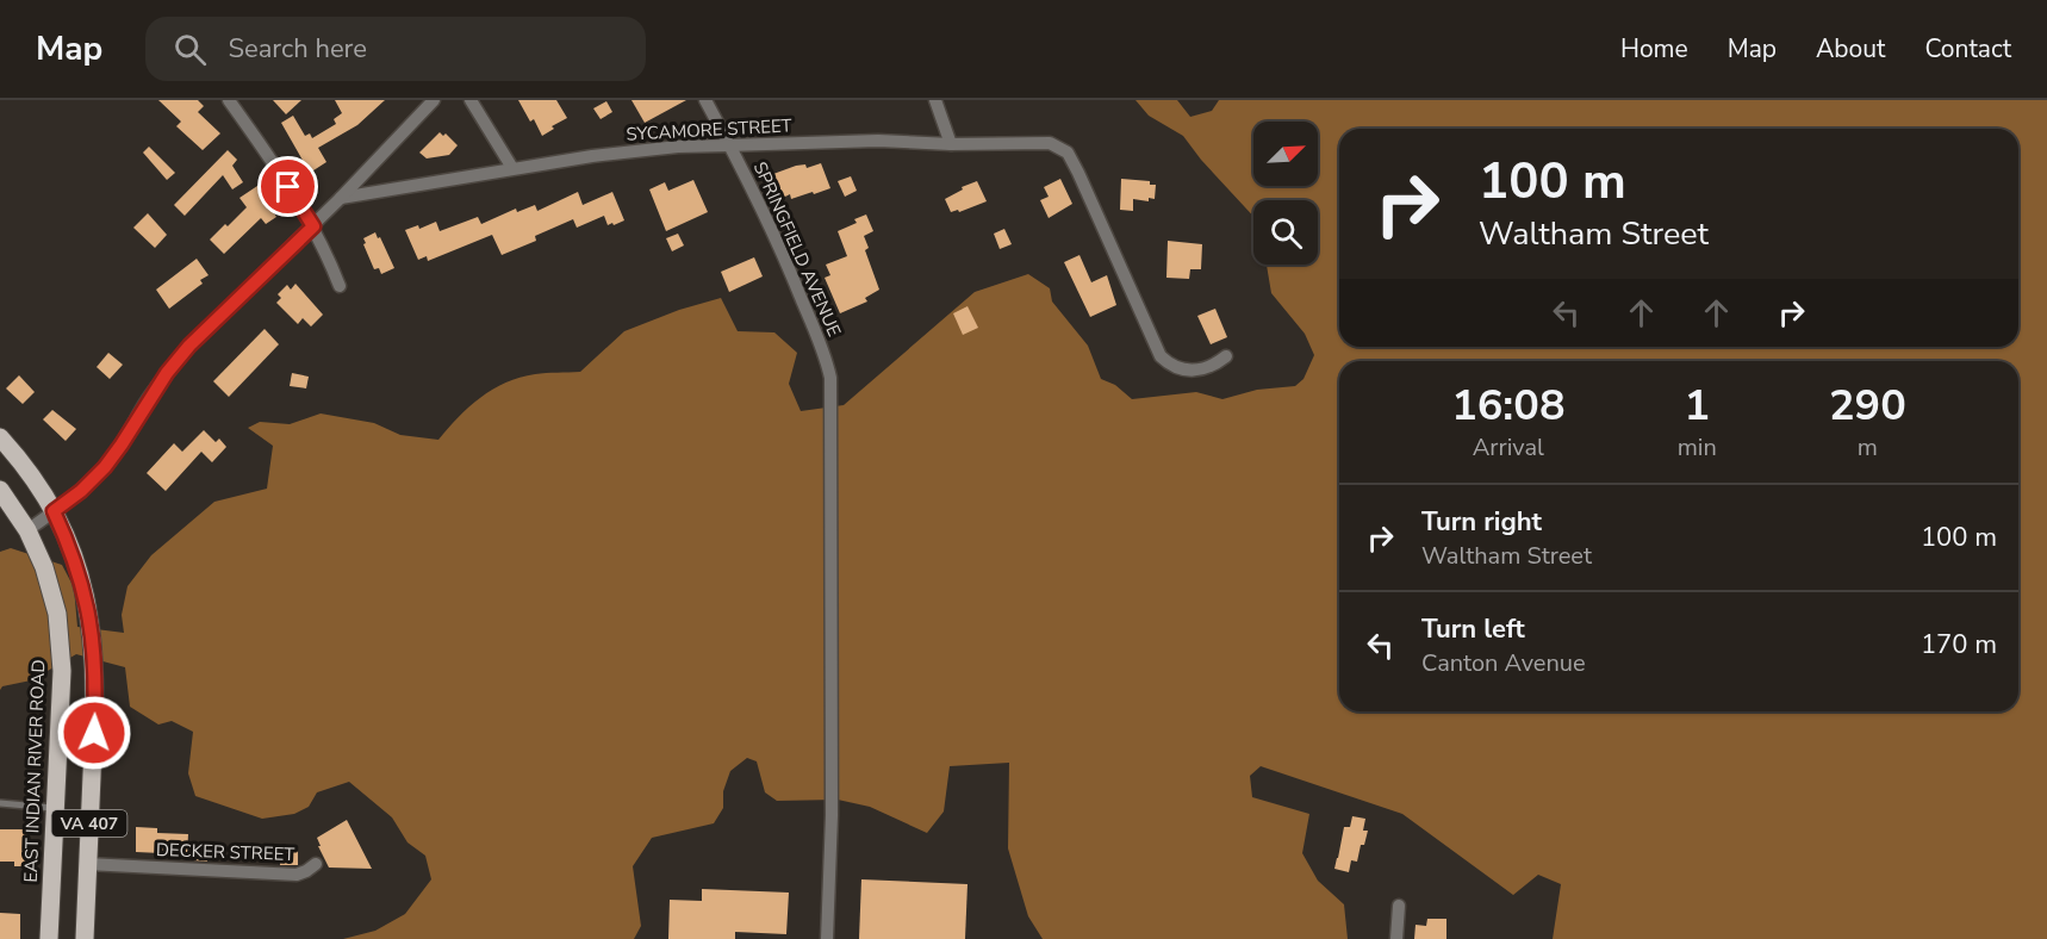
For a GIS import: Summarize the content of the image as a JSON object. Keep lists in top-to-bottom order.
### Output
{
  "streets": {
    "main road": ["EAST INDIAN RIVER ROAD", "VA 407"],
    "street": ["SYCAMORE STREET", "SPRINGFIELD AVENUE", "DECKER STREET"]
  },
  "crossings": [
    ["SYCAMORE STREET", "SPRINGFIELD AVENUE"],
    ["VA 407", "DECKER STREET"]
  ],
  "north": "top right",
  "page": {
    "header": "Map",
    "search": "Search here",
    "nav": [
      "Home",
      "Map",
      "About",
      "Contact"
    ],
    "turn": ["100 m", "Waltham Street"],
    "eta": [
      "16:08",
      "Arrival",
      "1",
      "min",
      "290",
      "m"
    ],
    "list": [
      {
        "name": "Turn right",
        "note": "Waltham Street",
        "value": "100 m"
      },
      {
        "name": "Turn left",
        "note": "Canton Avenue",
        "value": "170 m"
      }
    ]
  }
}
